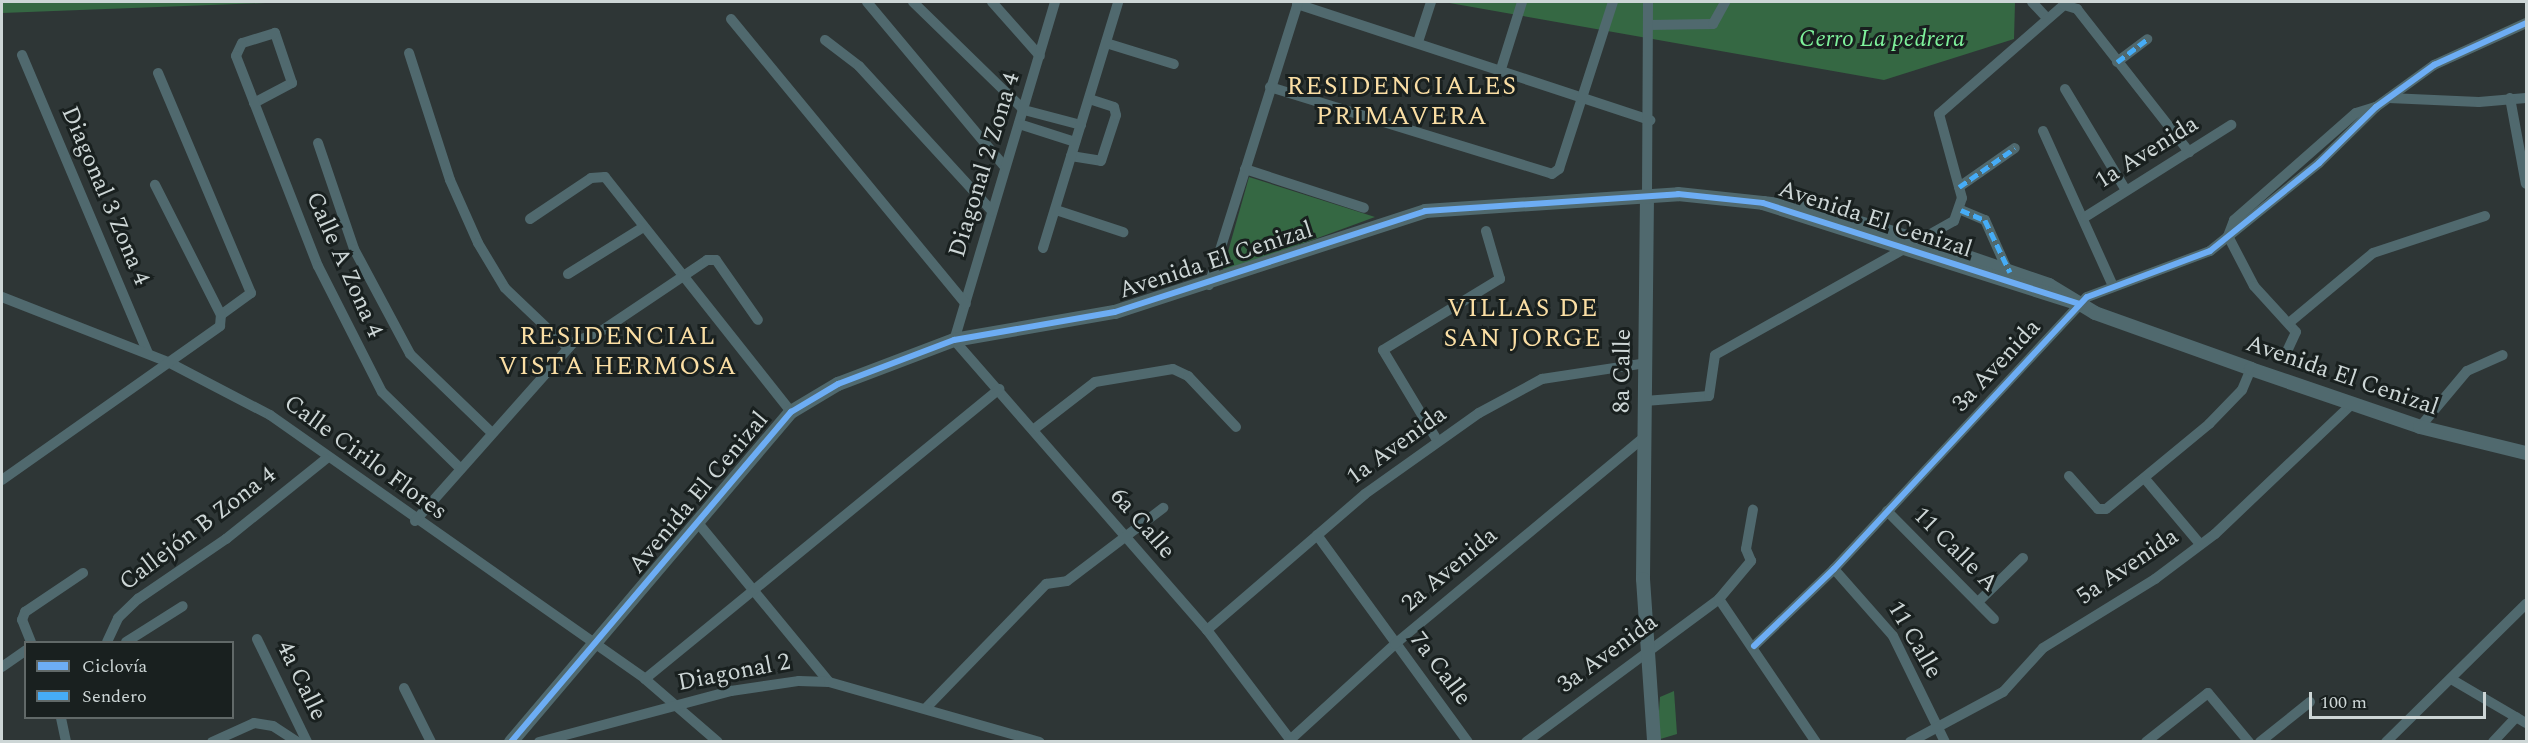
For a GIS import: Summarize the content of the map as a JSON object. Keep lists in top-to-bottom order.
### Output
{
  "streets": {
    "street": [
      "1a Avenida",
      "Diagonal 2 Zona 4",
      "Diagonal 3 Zona 4",
      "Avenida El Cenizal",
      "Calle A Zona 4",
      "3a Avenida",
      "8a Calle",
      "Calle Cirilo Flores",
      "6a Calle",
      "Callejón B Zona 4",
      "11 Calle A",
      "5a Avenida",
      "2a Avenida",
      "11 Calle",
      "7a Calle",
      "Diagonal 2",
      "4a Calle"
    ]
  },
  "crossings": [
    ["1a Avenida", "8a Calle"],
    ["1a Avenida", "6a Calle"],
    ["1a Avenida", "7a Calle"],
    ["Diagonal 2 Zona 4", "Avenida El Cenizal"],
    ["Diagonal 2 Zona 4", "6a Calle"],
    ["Diagonal 3 Zona 4", "Calle Cirilo Flores"],
    ["Avenida El Cenizal", "3a Avenida"],
    ["Avenida El Cenizal", "8a Calle"],
    ["Avenida El Cenizal", "Calle Cirilo Flores"],
    ["Avenida El Cenizal", "6a Calle"],
    ["Avenida El Cenizal", "5a Avenida"],
    ["3a Avenida", "8a Calle"],
    ["3a Avenida", "11 Calle A"],
    ["3a Avenida", "11 Calle"],
    ["8a Calle", "2a Avenida"],
    ["Calle Cirilo Flores", "Callejón B Zona 4"],
    ["Calle Cirilo Flores", "Diagonal 2"],
    ["6a Calle", "2a Avenida"],
    ["5a Avenida", "11 Calle"],
    ["2a Avenida", "7a Calle"]
  ],
  "districts": ["RESIDENCIALES PRIMAVERA", "VILLAS DE SAN JORGE", "RESIDENCIAL VISTA HERMOSA"],
  "parks": ["Cerro La pedrera"],
  "legend": ["Ciclovía", "Sendero"],
  "scale_bar": "100 m"
}
